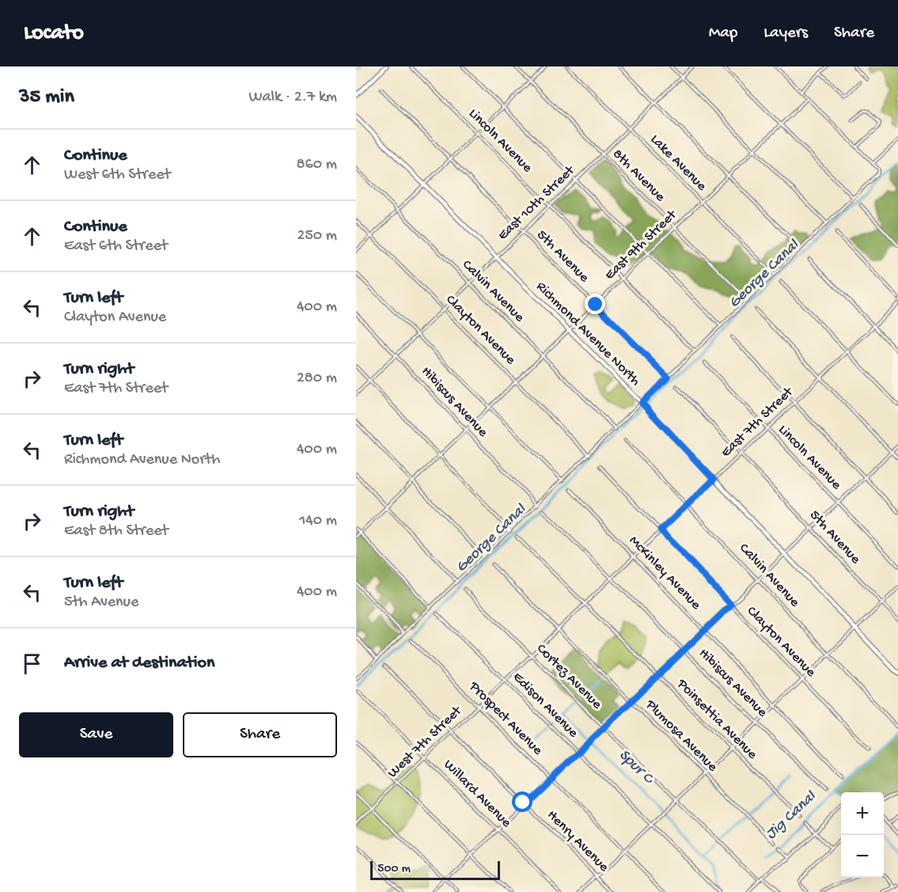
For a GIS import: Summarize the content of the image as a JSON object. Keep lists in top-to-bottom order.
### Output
{
  "streets": {
    "street": [
      "Lincoln Avenue",
      "Lake Avenue",
      "8th Avenue",
      "East 10th Street",
      "East 9th Street",
      "5th Avenue",
      "Calvin Avenue",
      "Clayton Avenue",
      "Richmond Avenue North",
      "Hibiscus Avenue",
      "East 7th Street",
      "McKinley Avenue",
      "Cortez Avenue",
      "Edison Avenue",
      "Prospect Avenue",
      "Poinsettia Avenue",
      "Plumosa Avenue",
      "West 7th Street",
      "Willard Avenue",
      "Henry Avenue"
    ]
  },
  "crossings": [
    ["Lincoln Avenue", "East 10th Street"],
    ["Lincoln Avenue", "East 9th Street"],
    ["Lincoln Avenue", "East 7th Street"],
    ["Lake Avenue", "East 10th Street"],
    ["Lake Avenue", "East 9th Street"],
    ["8th Avenue", "East 10th Street"],
    ["8th Avenue", "East 9th Street"],
    ["East 10th Street", "5th Avenue"],
    ["East 10th Street", "Calvin Avenue"],
    ["East 10th Street", "Clayton Avenue"],
    ["East 10th Street", "Richmond Avenue North"],
    ["East 10th Street", "Hibiscus Avenue"],
    ["East 9th Street", "5th Avenue"],
    ["East 9th Street", "Calvin Avenue"],
    ["East 9th Street", "Clayton Avenue"],
    ["East 9th Street", "Richmond Avenue North"],
    ["East 9th Street", "Hibiscus Avenue"],
    ["5th Avenue", "East 7th Street"],
    ["Calvin Avenue", "East 7th Street"],
    ["Clayton Avenue", "East 7th Street"],
    ["Richmond Avenue North", "East 7th Street"],
    ["Hibiscus Avenue", "East 7th Street"],
    ["Hibiscus Avenue", "West 7th Street"],
    ["East 7th Street", "McKinley Avenue"],
    ["East 7th Street", "West 7th Street"],
    ["Cortez Avenue", "West 7th Street"],
    ["Edison Avenue", "West 7th Street"],
    ["Prospect Avenue", "West 7th Street"],
    ["Poinsettia Avenue", "West 7th Street"],
    ["Plumosa Avenue", "West 7th Street"],
    ["West 7th Street", "Willard Avenue"],
    ["West 7th Street", "Henry Avenue"]
  ],
  "water": ["George Canal", "Spur C", "Jig Canal"],
  "scale_bar": "500 m",
  "page": {
    "header": "Locato",
    "nav": ["Map", "Layers", "Share"],
    "heading": ["35 min", "Walk · 2.7 km"],
    "list": [
      ["Continue", "West 6th Street", "860 m"],
      ["Continue", "East 6th Street", "250 m"],
      ["Turn left", "Clayton Avenue", "400 m"],
      ["Turn right", "East 7th Street", "280 m"],
      ["Turn left", "Richmond Avenue North", "400 m"],
      ["Turn right", "East 8th Street", "140 m"],
      ["Turn left", "5th Avenue", "400 m"],
      "Arrive at destination"
    ],
    "buttons": ["Save", "Share"],
    "map_buttons": ["+", "−"],
    "scale": "500 m"
  }
}
